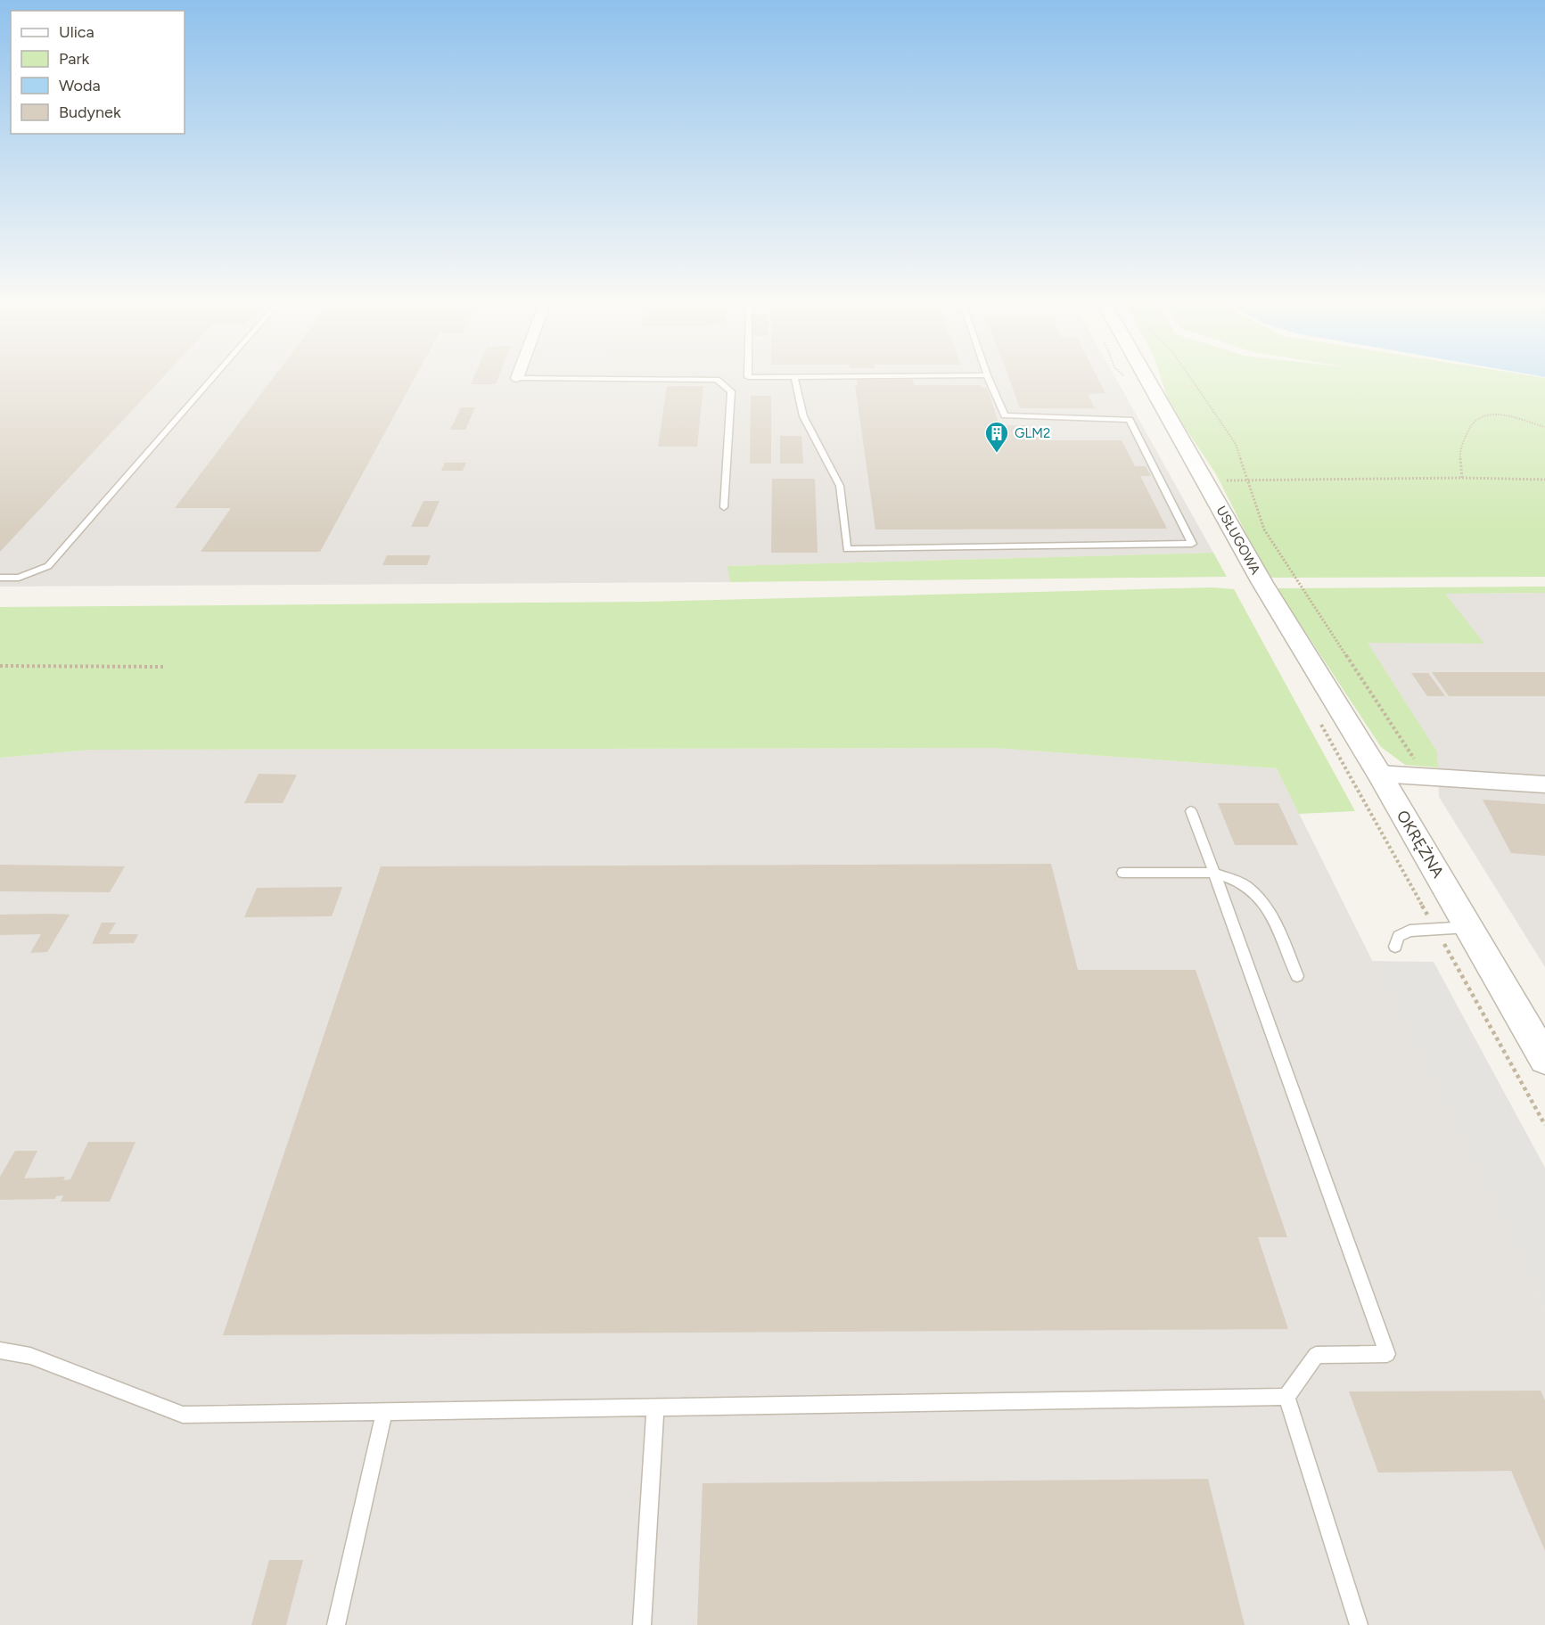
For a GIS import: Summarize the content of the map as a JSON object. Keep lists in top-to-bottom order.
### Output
{
  "streets": {
    "street": ["USŁUGOWA", "OKRĘŻNA"]
  },
  "crossings": [
    ["USŁUGOWA", "OKRĘŻNA"]
  ],
  "places": {
    "building": ["GLM2"]
  },
  "legend": [
    "Ulica",
    "Park",
    "Woda",
    "Budynek"
  ]
}
